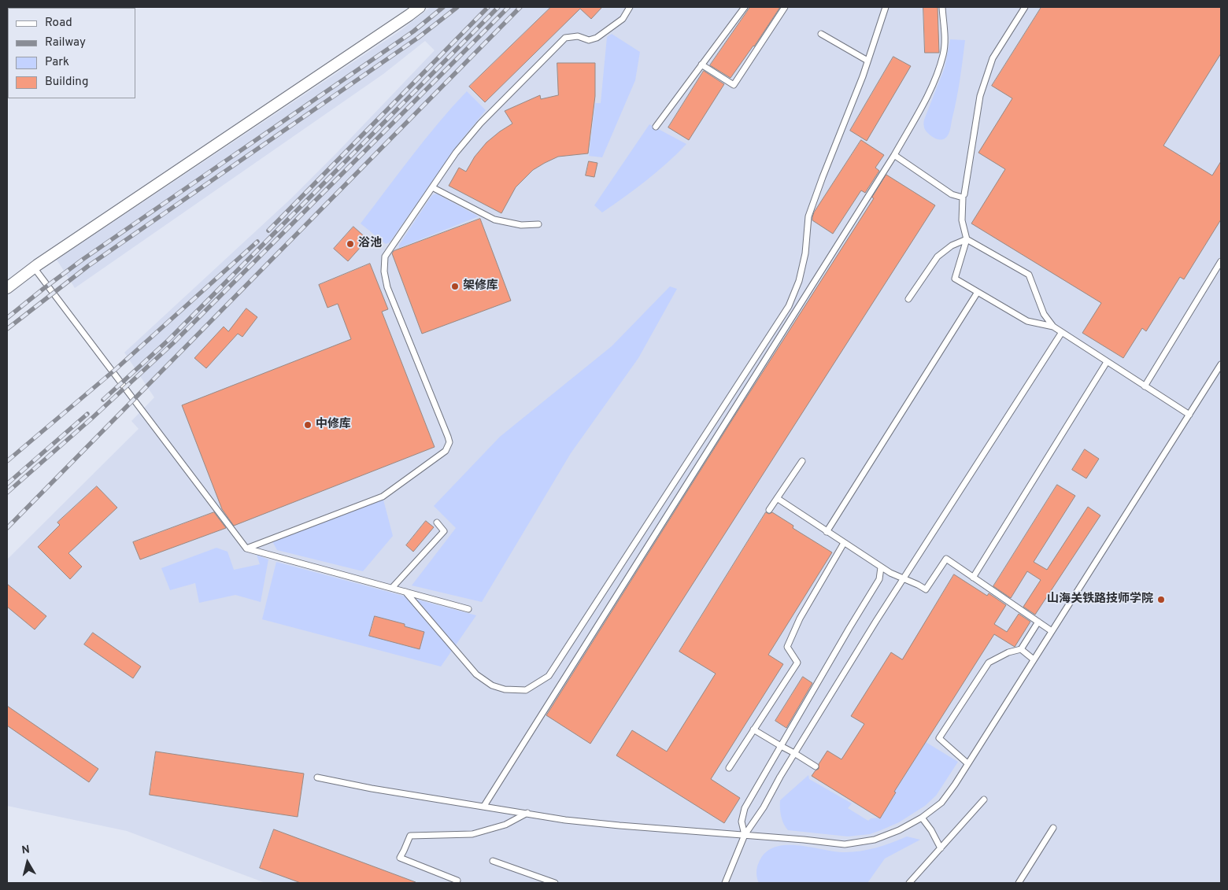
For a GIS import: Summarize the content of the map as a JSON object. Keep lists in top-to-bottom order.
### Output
{
  "places": [
    "浴池",
    "架修库",
    "中修库",
    "山海关铁路技师学院"
  ],
  "legend": [
    "Road",
    "Railway",
    "Park",
    "Building"
  ],
  "north": "top"
}
